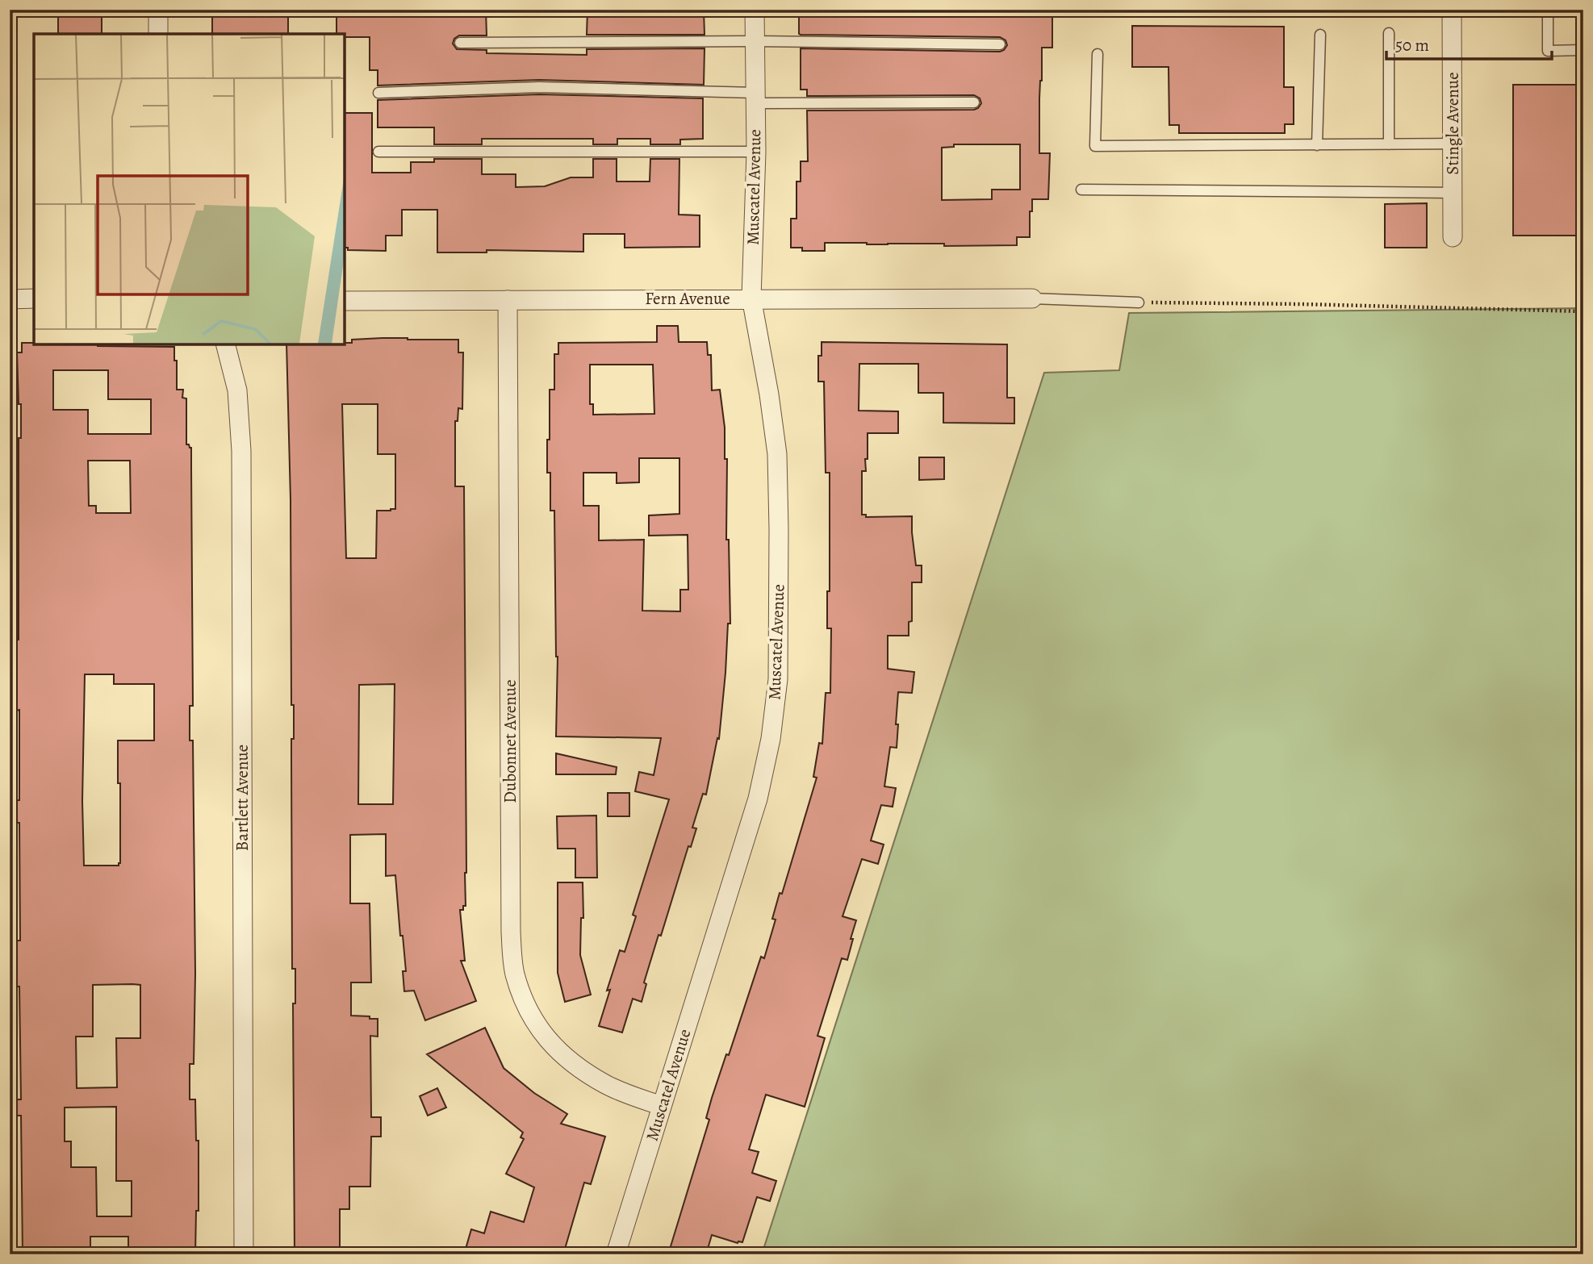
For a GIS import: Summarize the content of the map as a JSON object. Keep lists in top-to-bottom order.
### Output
{
  "streets": {
    "street": [
      "Stingle Avenue",
      "Muscatel Avenue",
      "Fern Avenue",
      "Dubonnet Avenue",
      "Bartlett Avenue"
    ]
  },
  "crossings": [
    ["Muscatel Avenue", "Fern Avenue"],
    ["Muscatel Avenue", "Dubonnet Avenue"],
    ["Fern Avenue", "Dubonnet Avenue"]
  ],
  "scale_bar": "50 m"
}
